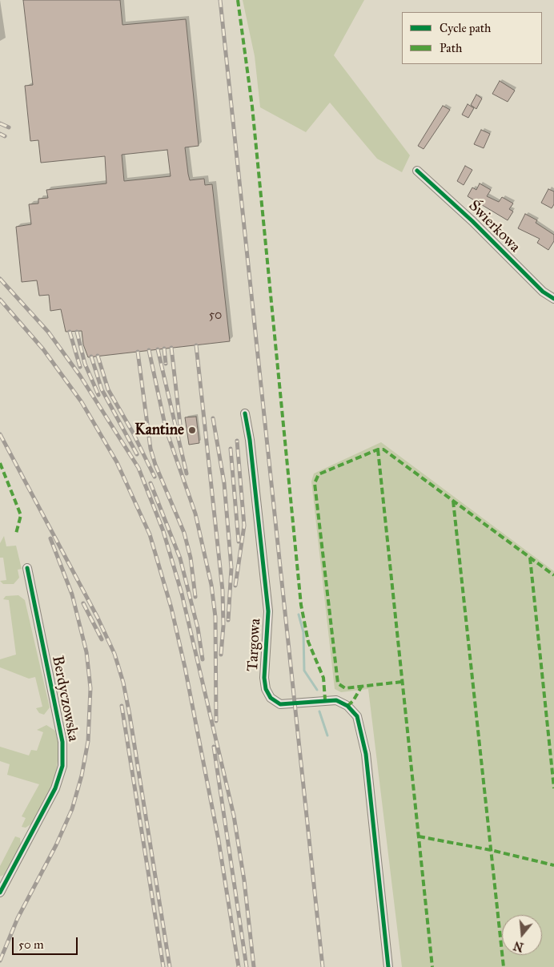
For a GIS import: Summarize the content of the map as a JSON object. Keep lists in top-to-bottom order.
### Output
{
  "streets": {
    "street": ["Świerkowa", "Targowa", "Berdyczowska"]
  },
  "places": ["Kantine"],
  "house_numbers": ["50"],
  "legend": ["Cycle path", "Path"],
  "scale_bar": "50 m",
  "north": "bottom"
}
